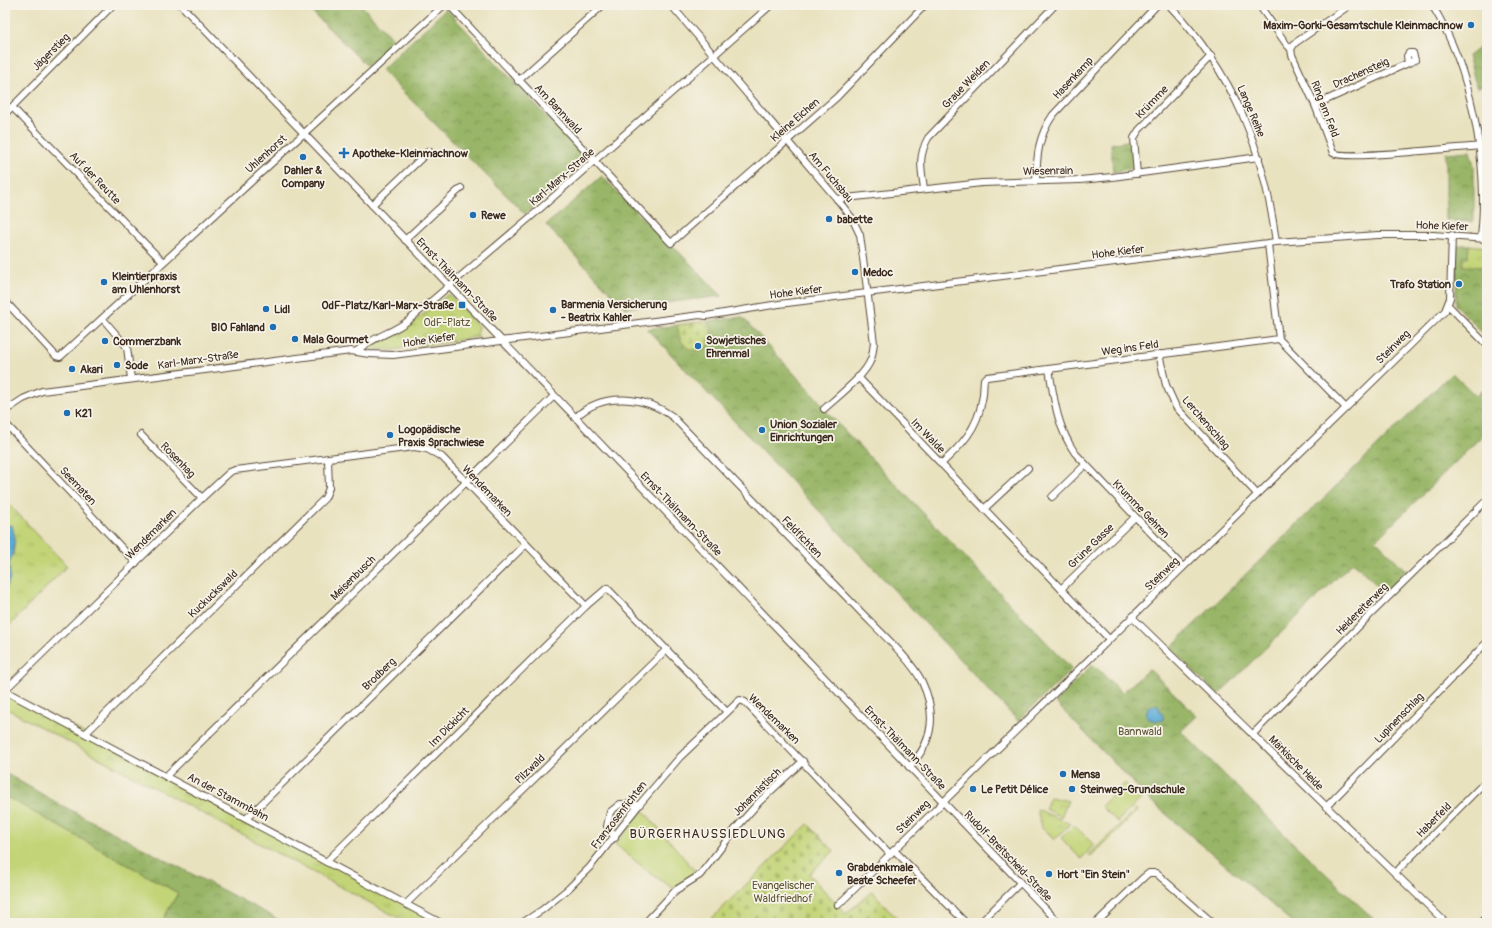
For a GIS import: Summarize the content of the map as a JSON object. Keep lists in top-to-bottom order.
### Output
{
  "streets": {
    "street": [
      "Jägerstieg",
      "Drachensteig",
      "Hasenkamp",
      "Graue Weiden",
      "Krümme",
      "Am Bannwald",
      "Ring am Feld",
      "Lange Reihe",
      "Kleine Eichen",
      "Uhlenhorst",
      "Wiesenrain",
      "Karl-Marx-Straße",
      "Am Fuchsbau",
      "Auf der Reutte",
      "Hohe Kiefer",
      "Ernst-Thälmann-Straße",
      "Steinweg",
      "Weg ins Feld",
      "Lerchenschlag",
      "Im Walde",
      "Rosenhag",
      "Seematen",
      "Wendemarken",
      "Krumme Gehren",
      "Feldfichten",
      "Grüne Gasse",
      "Meisenbusch",
      "Kuckuckswald",
      "Heidereiterweg",
      "Brodberg",
      "Lupinenschlag",
      "Im Dickicht",
      "Märkische Heide",
      "Pilzwald",
      "Johannistisch",
      "An der Stammbahn",
      "Franzosenfichten",
      "Haberfeld",
      "Rudolf-Breitscheid-Straße"
    ]
  },
  "crossings": [
    ["Jägerstieg", "Auf der Reutte"],
    ["Drachensteig", "Ring am Feld"],
    ["Hasenkamp", "Wiesenrain"],
    ["Graue Weiden", "Wiesenrain"],
    ["Krümme", "Lange Reihe"],
    ["Krümme", "Wiesenrain"],
    ["Am Bannwald", "Kleine Eichen"],
    ["Am Bannwald", "Karl-Marx-Straße"],
    ["Lange Reihe", "Wiesenrain"],
    ["Lange Reihe", "Hohe Kiefer"],
    ["Kleine Eichen", "Am Fuchsbau"],
    ["Uhlenhorst", "Auf der Reutte"],
    ["Uhlenhorst", "Ernst-Thälmann-Straße"],
    ["Wiesenrain", "Am Fuchsbau"],
    ["Karl-Marx-Straße", "Am Fuchsbau"],
    ["Karl-Marx-Straße", "Hohe Kiefer"],
    ["Karl-Marx-Straße", "Ernst-Thälmann-Straße"],
    ["Am Fuchsbau", "Hohe Kiefer"],
    ["Am Fuchsbau", "Im Walde"],
    ["Hohe Kiefer", "Ernst-Thälmann-Straße"],
    ["Ernst-Thälmann-Straße", "Steinweg"],
    ["Ernst-Thälmann-Straße", "Feldfichten"],
    ["Ernst-Thälmann-Straße", "Meisenbusch"],
    ["Ernst-Thälmann-Straße", "Rudolf-Breitscheid-Straße"],
    ["Steinweg", "Lerchenschlag"],
    ["Steinweg", "Im Walde"],
    ["Steinweg", "Wendemarken"],
    ["Steinweg", "Krumme Gehren"],
    ["Steinweg", "Märkische Heide"],
    ["Steinweg", "Rudolf-Breitscheid-Straße"],
    ["Weg ins Feld", "Lerchenschlag"],
    ["Weg ins Feld", "Im Walde"],
    ["Weg ins Feld", "Krumme Gehren"],
    ["Im Walde", "Grüne Gasse"],
    ["Rosenhag", "Wendemarken"],
    ["Seematen", "Wendemarken"],
    ["Wendemarken", "Meisenbusch"],
    ["Wendemarken", "Kuckuckswald"],
    ["Wendemarken", "Brodberg"],
    ["Wendemarken", "Im Dickicht"],
    ["Wendemarken", "Johannistisch"],
    ["Wendemarken", "An der Stammbahn"],
    ["Wendemarken", "Franzosenfichten"],
    ["Krumme Gehren", "Grüne Gasse"],
    ["Meisenbusch", "An der Stammbahn"],
    ["Kuckuckswald", "An der Stammbahn"],
    ["Heidereiterweg", "Märkische Heide"],
    ["Brodberg", "An der Stammbahn"],
    ["Lupinenschlag", "Märkische Heide"],
    ["Im Dickicht", "An der Stammbahn"],
    ["Märkische Heide", "Haberfeld"],
    ["Pilzwald", "An der Stammbahn"]
  ],
  "districts": ["BÜRGERHAUSSIEDLUNG"],
  "parks": ["OdF-Platz", "Bannwald", "Evangelischer Waldfriedhof"],
  "places": {
    "other": [
      "Maxim-Gorki-Gesamtschule Kleinmachnow",
      "Dahler & Company",
      "Rewe",
      "babette",
      "Medoc",
      "Kleintierpraxis am Uhlenhorst",
      "Trafo Station",
      "Lidl",
      "Barmenia Versicherung - Beatrix Kahler",
      "BIO Fahland",
      "Mala Gourmet",
      "Commerzbank",
      "Sowjetisches Ehrenmal",
      "Sode",
      "Akari",
      "K21",
      "Union Sozialer Einrichtungen",
      "Logopädische Praxis Sprachwiese",
      "Mensa",
      "Le Petit Délice",
      "Steinweg-Grundschule",
      "Grabdenkmale Beate Scheefer",
      "Hort \"Ein Stein\""
    ],
    "health": ["Apotheke-Kleinmachnow"],
    "transit": ["OdF-Platz/Karl-Marx-Straße"]
  }
}
